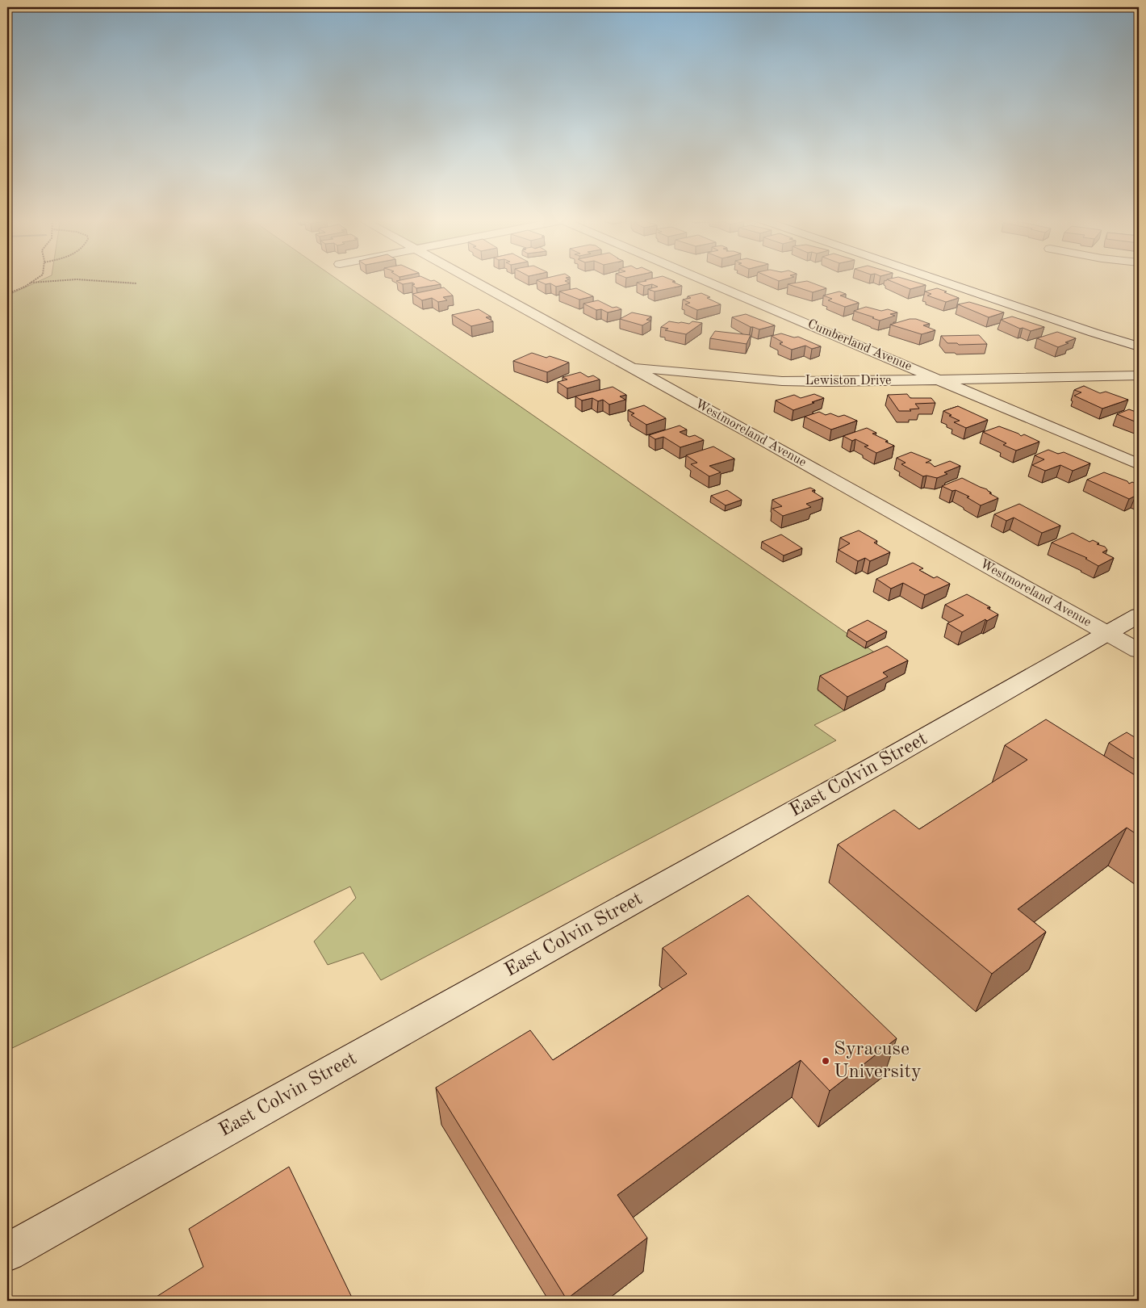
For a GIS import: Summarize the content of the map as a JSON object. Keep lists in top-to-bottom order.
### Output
{
  "streets": {
    "street": [
      "Cumberland Avenue",
      "Lewiston Drive",
      "Westmoreland Avenue",
      "East Colvin Street"
    ]
  },
  "crossings": [
    ["Cumberland Avenue", "Lewiston Drive"],
    ["Lewiston Drive", "Westmoreland Avenue"],
    ["Westmoreland Avenue", "East Colvin Street"]
  ],
  "places": ["Syracuse University"]
}
